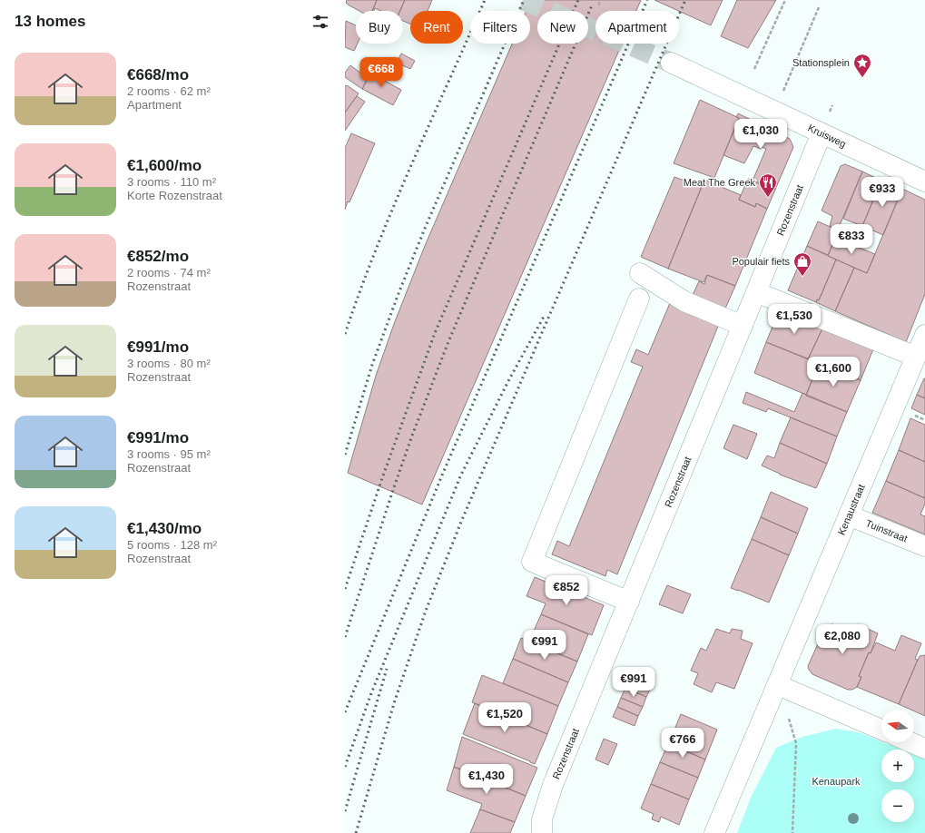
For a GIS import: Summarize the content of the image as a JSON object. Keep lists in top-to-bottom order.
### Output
{
  "streets": {
    "street": [
      "Kruisweg",
      "Rozenstraat",
      "Kenaustraat",
      "Tuinstraat"
    ]
  },
  "crossings": [
    ["Kruisweg", "Rozenstraat"],
    ["Kenaustraat", "Tuinstraat"]
  ],
  "parks": ["Kenaupark"],
  "places": {
    "place": ["Stationsplein"],
    "restaurant": ["Meat The Greek"],
    "shop": ["Populair fiets"]
  },
  "north": "left",
  "page": {
    "heading": "13 homes",
    "chip": [
      "Buy",
      "Rent",
      "Filters",
      "New",
      "Apartment"
    ],
    "list": [
      {
        "name": "€668/mo",
        "note": "2 rooms · 62 m² · Apartment"
      },
      {
        "name": "€1,600/mo",
        "note": "3 rooms · 110 m² · Korte Rozenstraat"
      },
      {
        "name": "€852/mo",
        "note": "2 rooms · 74 m² · Rozenstraat"
      },
      {
        "name": "€991/mo",
        "note": "3 rooms · 80 m² · Rozenstraat"
      },
      {
        "name": "€991/mo",
        "note": "3 rooms · 95 m² · Rozenstraat"
      },
      {
        "name": "€1,430/mo",
        "note": "5 rooms · 128 m² · Rozenstraat"
      }
    ],
    "price": [
      "€668",
      "€1,030",
      "€933",
      "€833",
      "€1,530",
      "€1,600",
      "€852",
      "€2,080",
      "€991",
      "€991",
      "€1,520",
      "€766",
      "€1,430"
    ],
    "map_buttons": ["+", "−"]
  }
}
